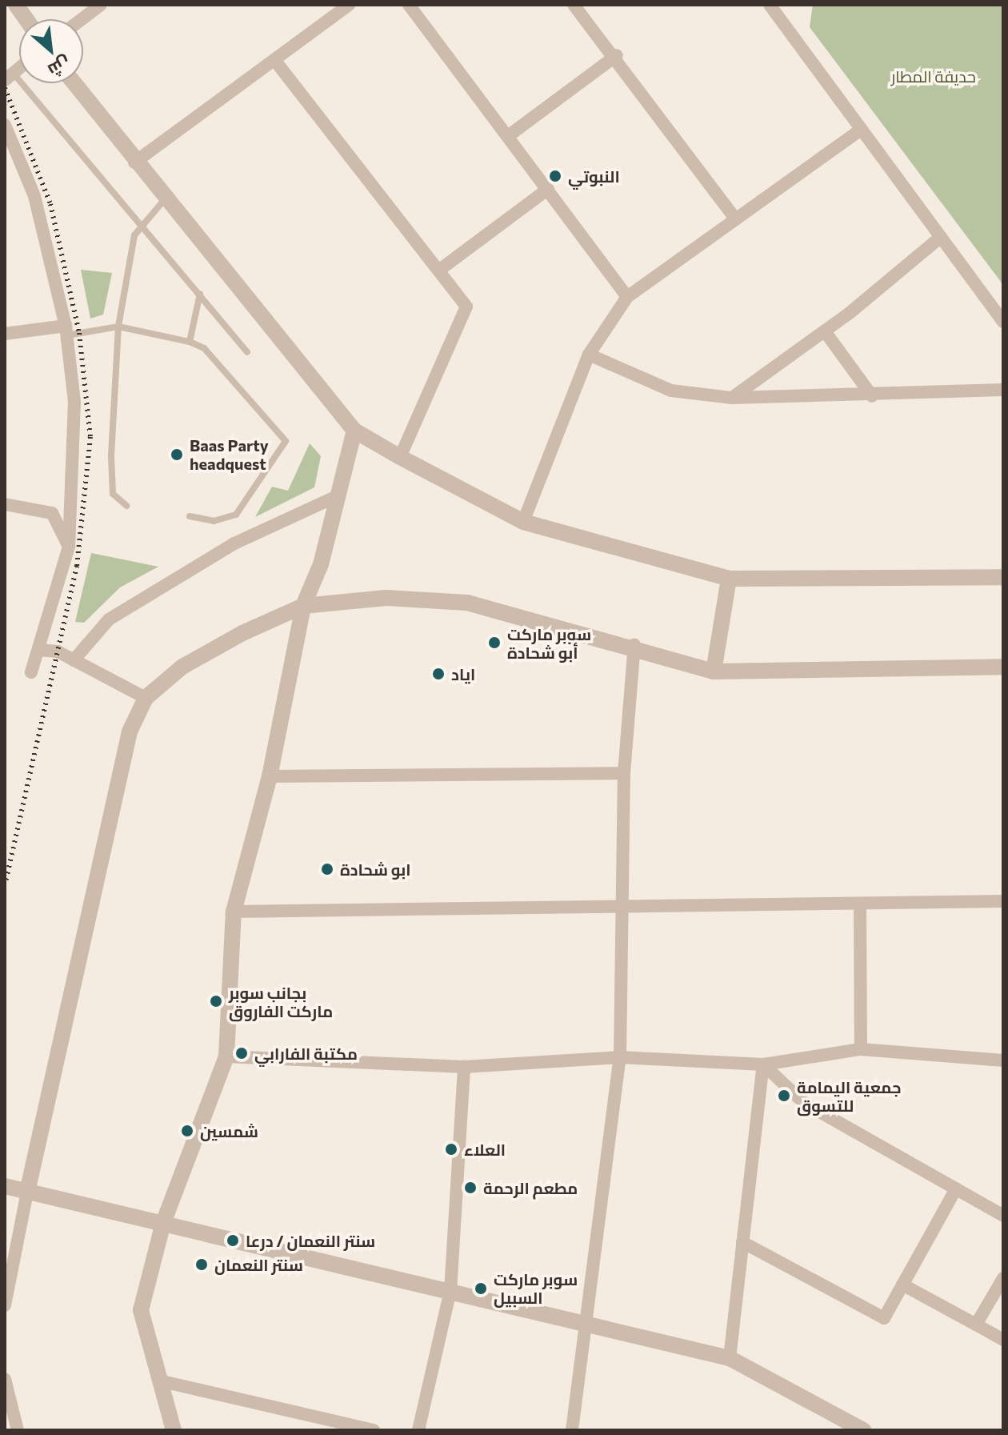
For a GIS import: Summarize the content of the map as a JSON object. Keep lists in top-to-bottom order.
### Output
{
  "parks": ["حديفة المطار"],
  "places": [
    "النبوتي",
    "Baas Party headquest",
    "سوبر ماركت أبو شحادة",
    "اياد",
    "ابو شحادة",
    "بجانب سوبر ماركت الفاروق",
    "مكتبة الفارابي",
    "جمعية اليمامة للتسوق",
    "شمسين",
    "العلاء",
    "مطعم الرحمة",
    "سنتر النعمان / درعا",
    "سنتر النعمان",
    "سوبر ماركت السبيل"
  ],
  "north": "bottom right"
}
